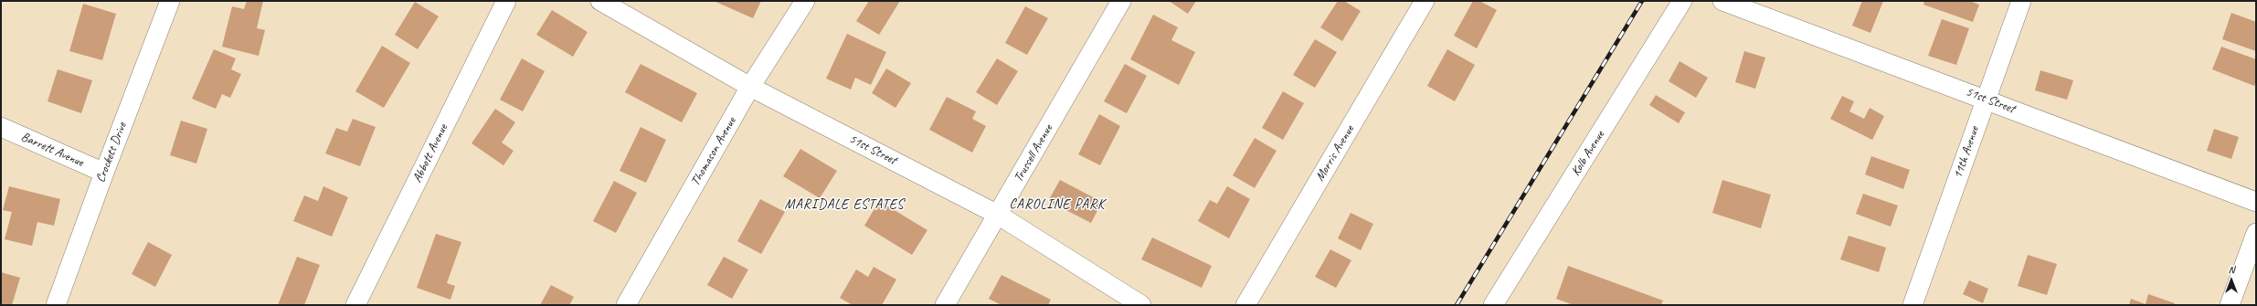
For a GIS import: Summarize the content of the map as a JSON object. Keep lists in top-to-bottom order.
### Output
{
  "streets": {
    "street": [
      "51st Street",
      "Barrett Avenue",
      "Thomason Avenue",
      "Crockett Drive",
      "11th Avenue",
      "Abbott Avenue",
      "Trussell Avenue",
      "Morris Avenue",
      "Kolb Avenue"
    ]
  },
  "crossings": [
    ["51st Street", "Thomason Avenue"],
    ["51st Street", "11th Avenue"],
    ["51st Street", "Trussell Avenue"],
    ["Barrett Avenue", "Crockett Drive"]
  ],
  "districts": ["MARIDALE ESTATES", "CAROLINE PARK"],
  "north": "top"
}
